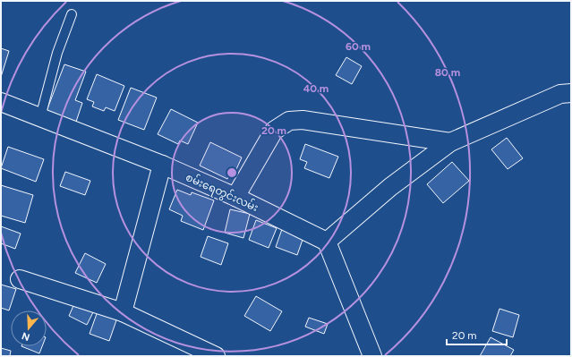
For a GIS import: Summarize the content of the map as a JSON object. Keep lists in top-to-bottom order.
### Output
{
  "streets": {
    "street": ["စမ်းရေတွင်းလမ်း"]
  },
  "scale_bar": "20 m",
  "north": "bottom",
  "rings": [
    "60 m",
    "80 m",
    "40 m",
    "20 m"
  ]
}
